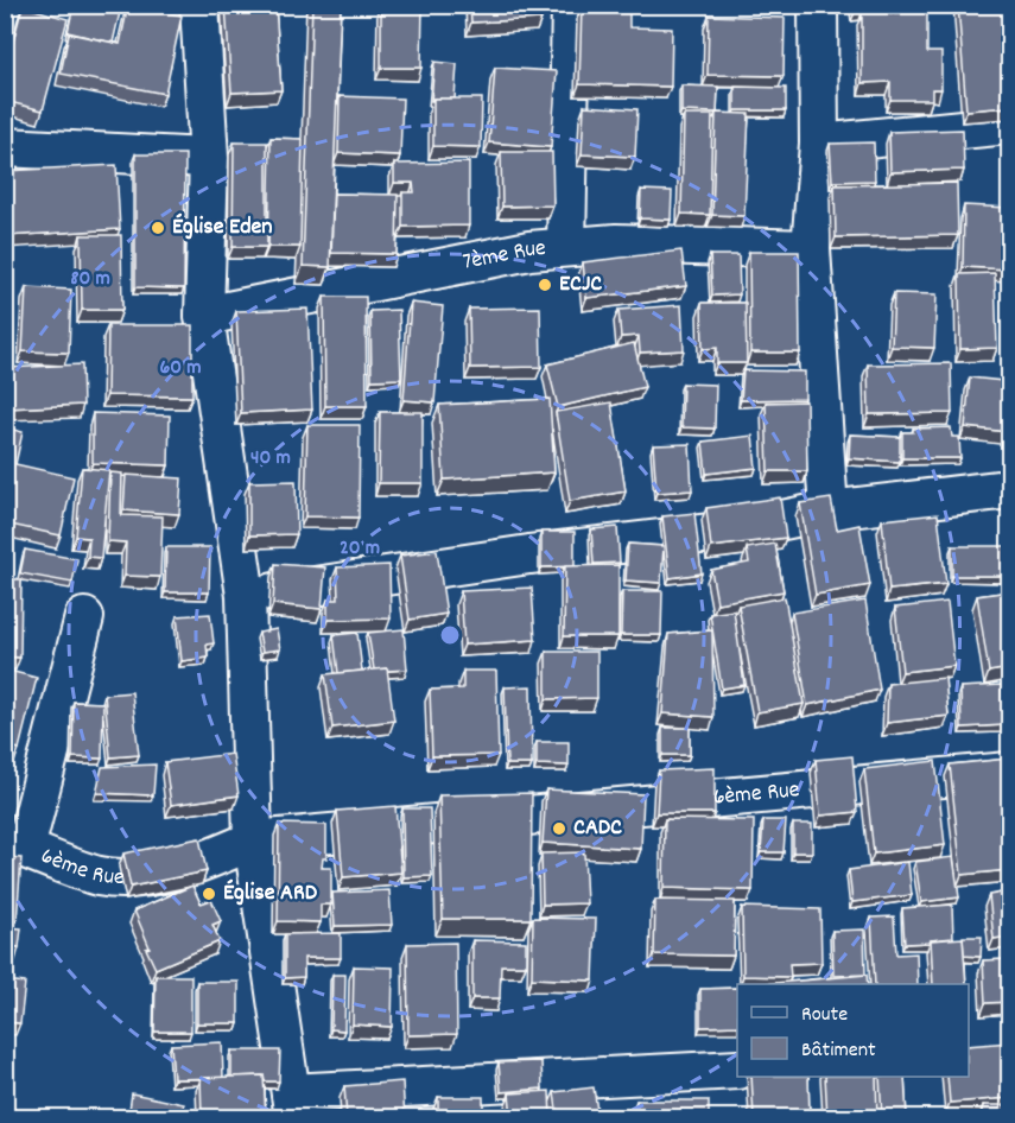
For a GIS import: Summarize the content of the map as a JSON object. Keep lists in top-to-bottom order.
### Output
{
  "streets": {
    "street": ["7ème Rue", "6ème Rue"]
  },
  "places": [
    "Église Eden",
    "ECJC",
    "CADC",
    "Église ARD"
  ],
  "legend": ["Route", "Bâtiment"],
  "rings": [
    "80 m",
    "60 m",
    "40 m",
    "20 m"
  ]
}
